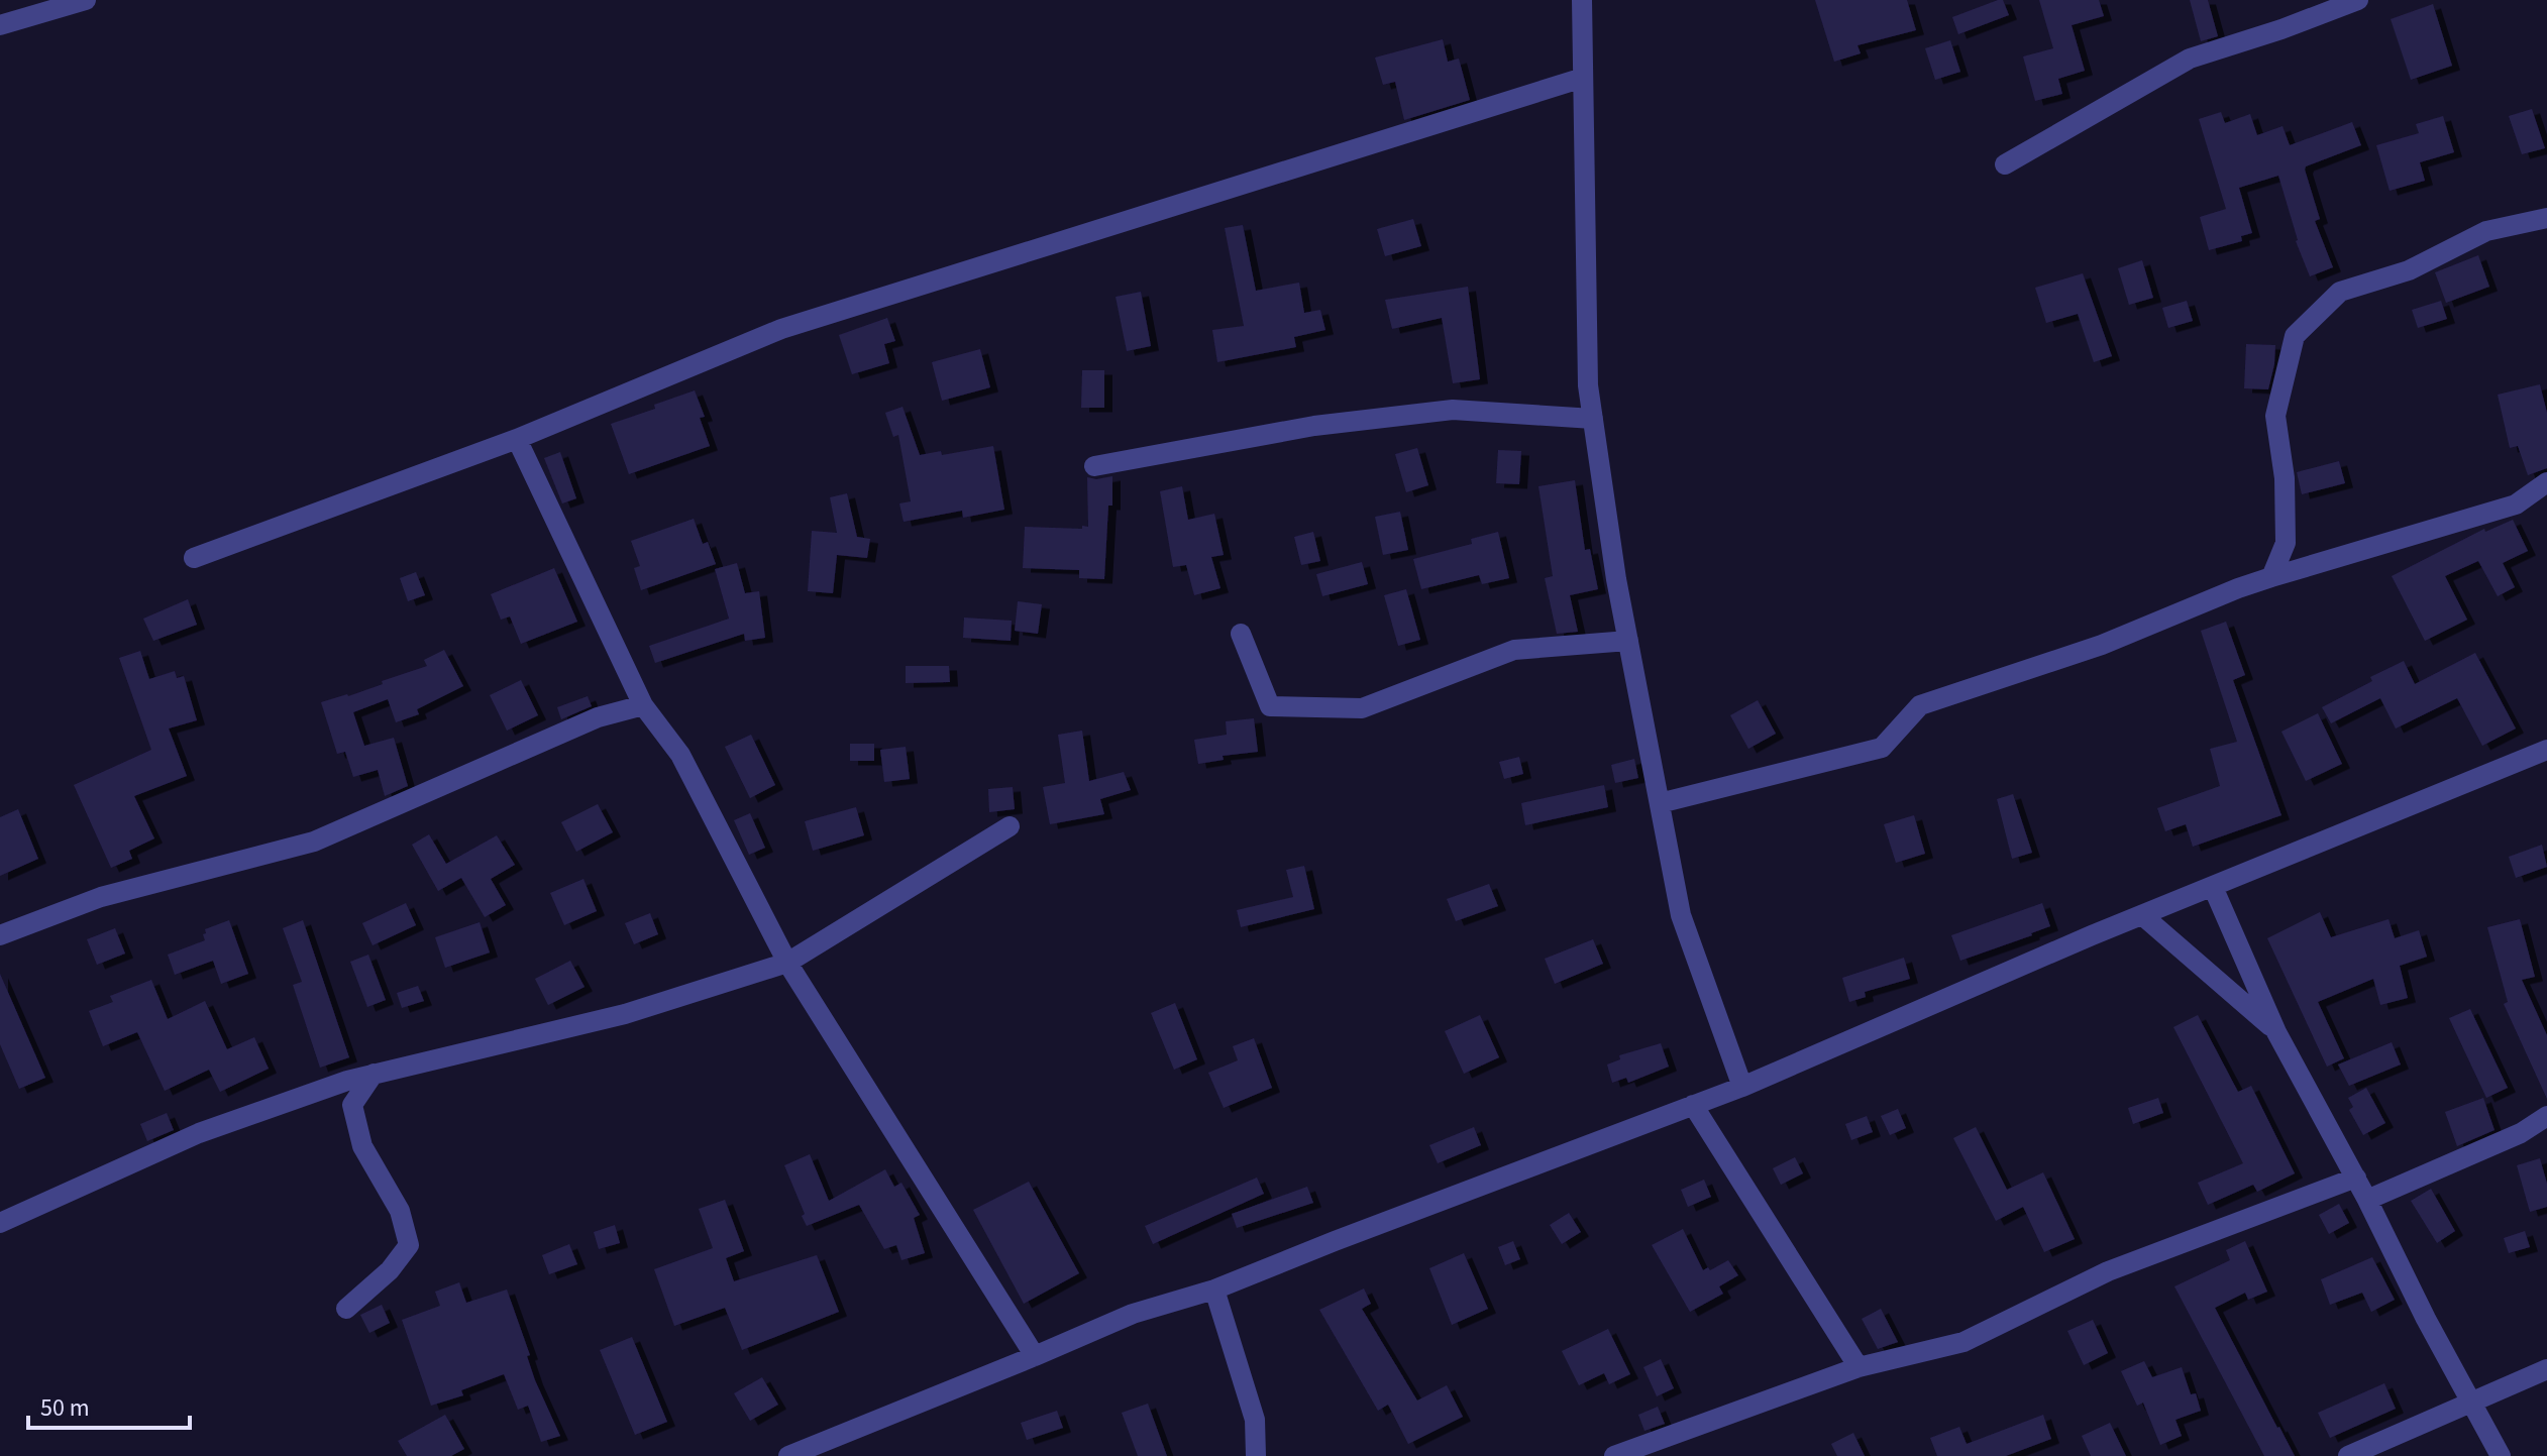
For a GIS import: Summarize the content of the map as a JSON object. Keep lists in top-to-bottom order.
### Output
{
  "scale_bar": "50 m"
}
